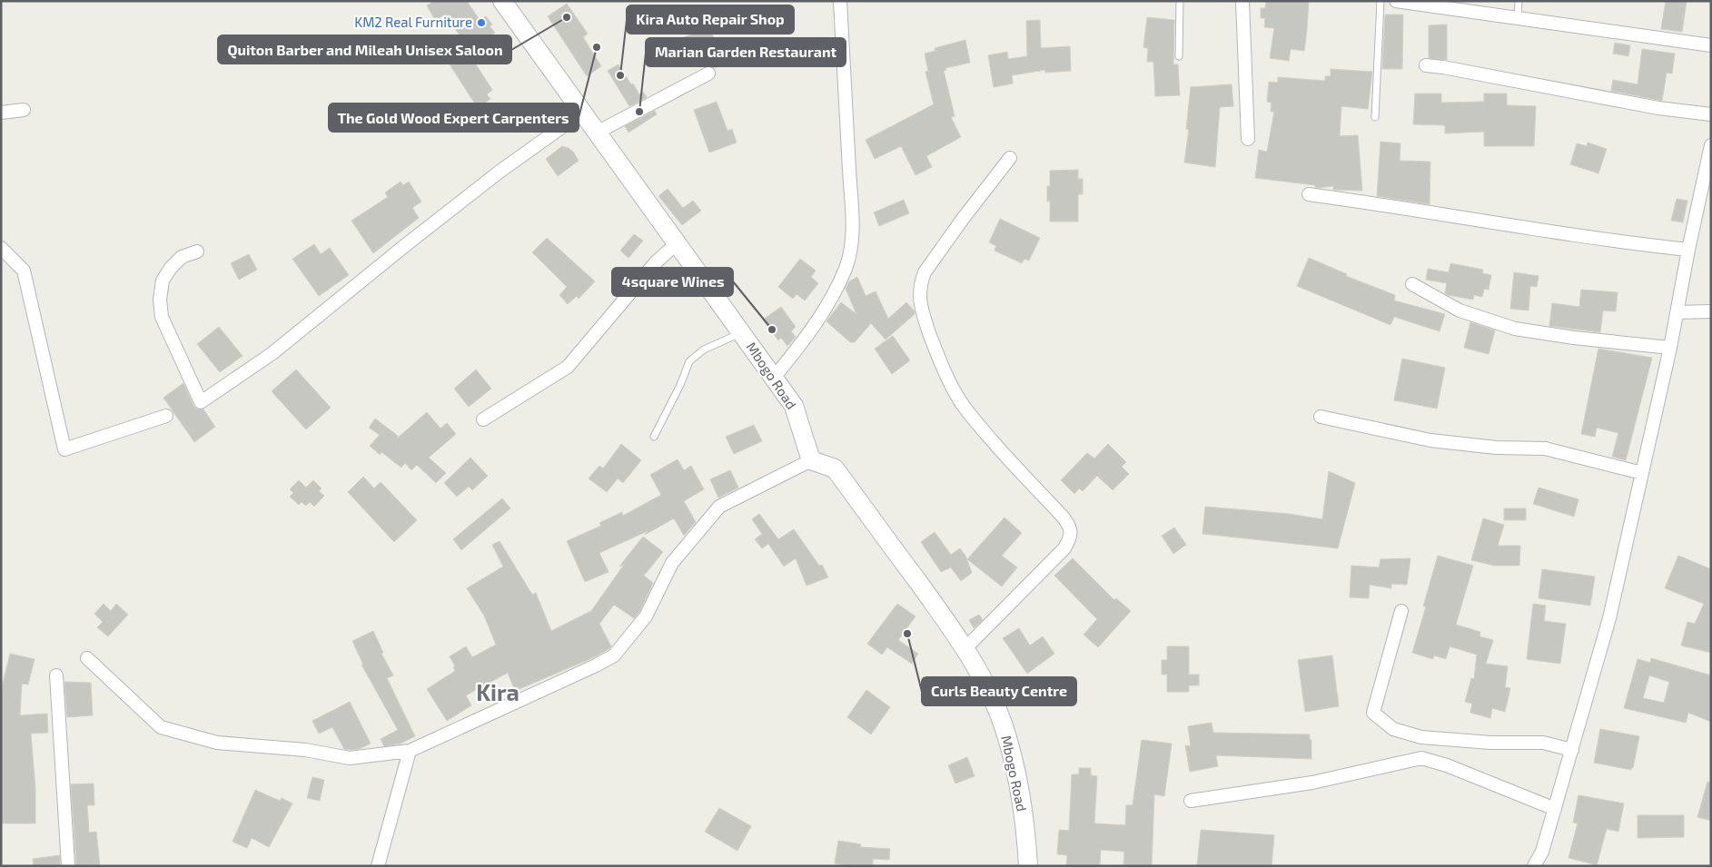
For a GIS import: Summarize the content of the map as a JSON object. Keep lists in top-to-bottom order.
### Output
{
  "streets": {
    "main road": ["Mbogo Road"]
  },
  "districts": ["Kira"],
  "places": [
    "Quiton Barber and Mileah Unisex Saloon",
    "KM2 Real Furniture",
    "The Gold Wood Expert Carpenters",
    "Kira Auto Repair Shop",
    "Marian Garden Restaurant",
    "4square Wines",
    "Curls Beauty Centre"
  ]
}
